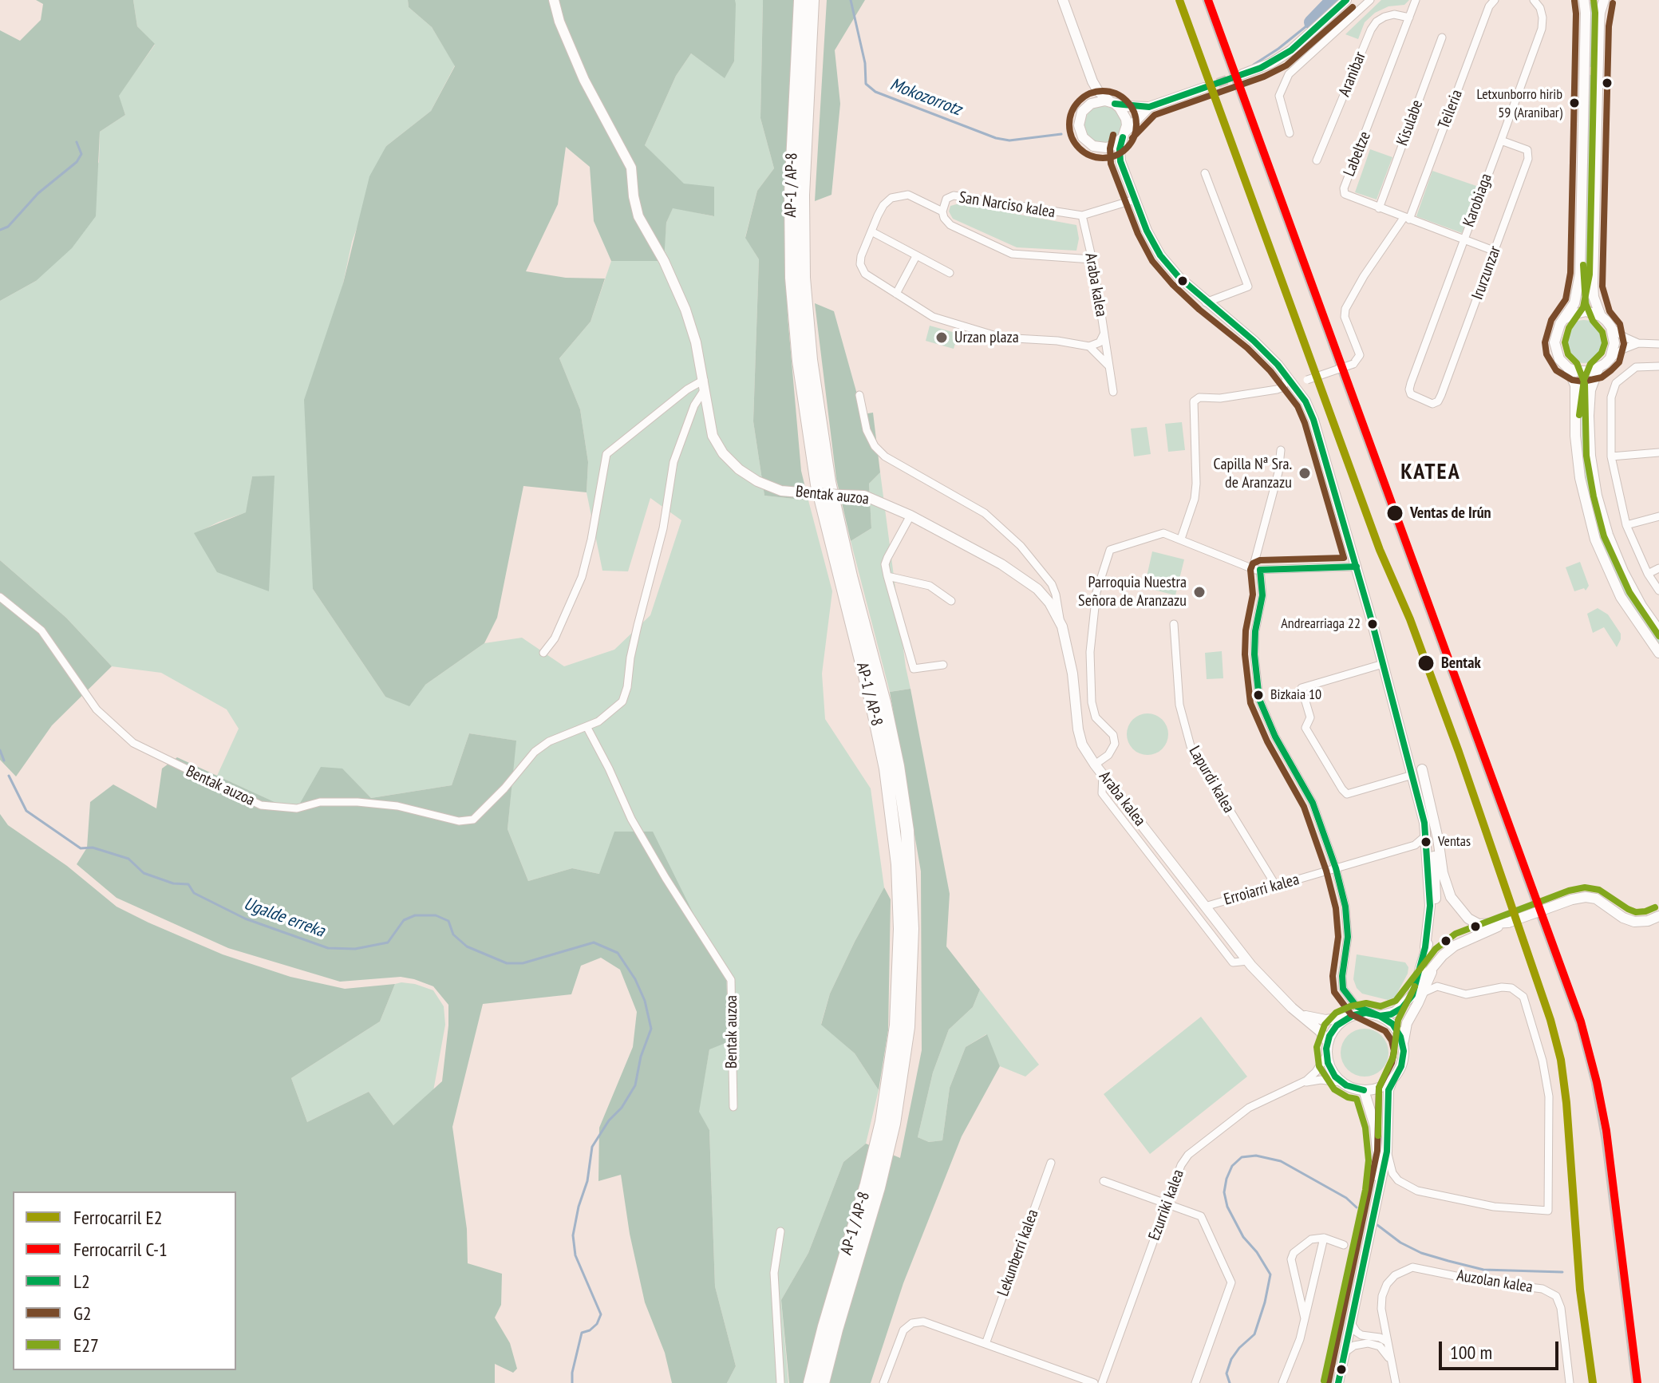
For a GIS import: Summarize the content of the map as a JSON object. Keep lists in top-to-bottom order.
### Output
{
  "streets": {
    "highway": ["AP-1 / AP-8"],
    "main road": ["Araba kalea", "Bentak auzoa"],
    "street": [
      "Aranibar",
      "Teileria",
      "Kisulabe",
      "Labeltze",
      "Karobiaga",
      "San Narciso kalea",
      "Irurzunzar",
      "Lapurdi kalea",
      "Erroiarri kalea",
      "Ezurriki kalea",
      "Lekunberri kalea",
      "Auzolan kalea"
    ]
  },
  "crossings": [
    ["Aranibar", "Labeltze"],
    ["Teileria", "Labeltze"],
    ["Kisulabe", "Labeltze"],
    ["Labeltze", "Karobiaga"],
    ["Labeltze", "Irurzunzar"],
    ["Karobiaga", "Irurzunzar"],
    ["San Narciso kalea", "Araba kalea"],
    ["Araba kalea", "Bentak auzoa"],
    ["Araba kalea", "Erroiarri kalea"],
    ["Lapurdi kalea", "Erroiarri kalea"]
  ],
  "districts": ["KATEA"],
  "water": ["Mokozorrotz", "Ugalde erreka"],
  "places": [
    "Letxunborro hirib 59 (Aranibar)",
    "Urzan plaza",
    "Capilla Nª Sra. de Aranzazu",
    "Ventas de Irún",
    "Parroquia Nuestra Señora de Aranzazu",
    "Andrearriaga 22",
    "Bentak",
    "Bizkaia 10",
    "Ventas"
  ],
  "lines": [
    "rail line E2",
    "rail line C-1",
    "transit line L2",
    "transit line E27",
    "transit line G2"
  ],
  "legend": [
    "Ferrocarril E2",
    "Ferrocarril C-1",
    "L2",
    "G2",
    "E27"
  ],
  "scale_bar": "100 m"
}
